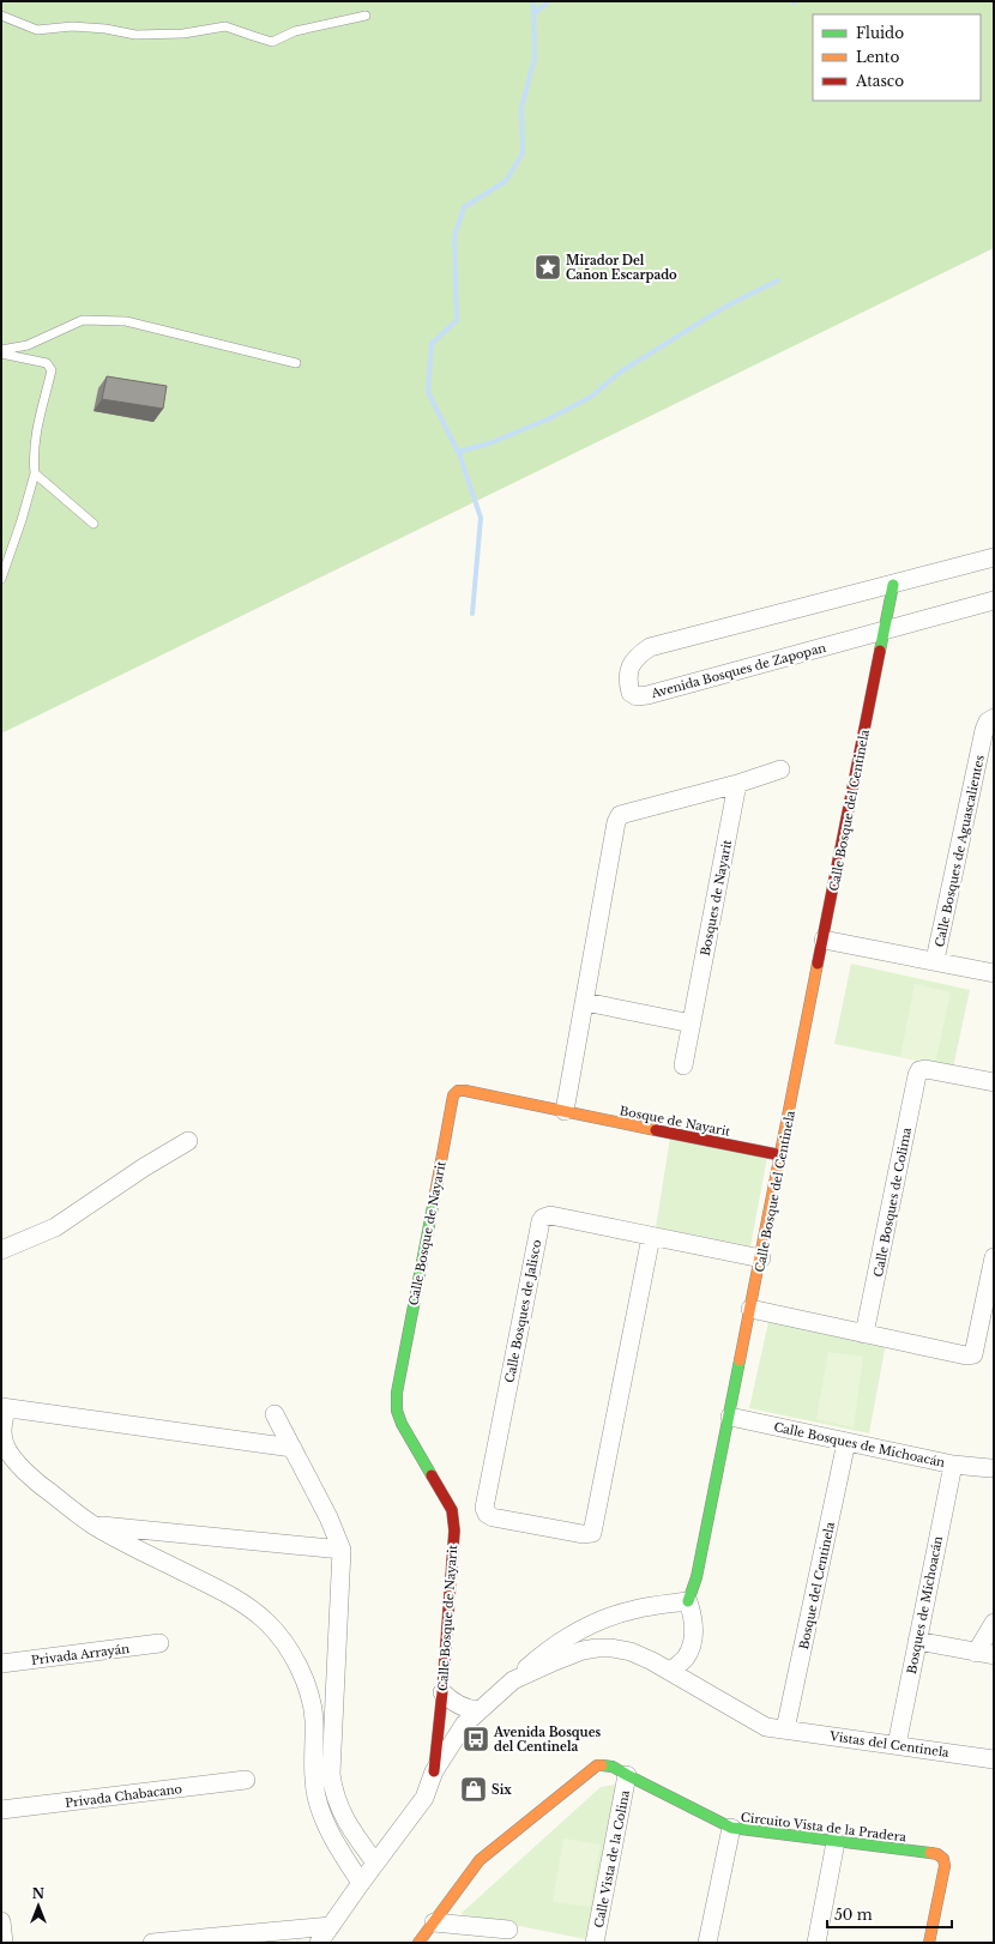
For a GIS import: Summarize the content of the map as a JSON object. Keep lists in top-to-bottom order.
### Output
{
  "streets": {
    "street": [
      "Avenida Bosques de Zapopan",
      "Calle Bosque del Centinela",
      "Calle Bosques de Aguascalientes",
      "Bosques de Nayarit",
      "Bosque de Nayarit",
      "Calle Bosques de Colima",
      "Calle Bosque de Nayarit",
      "Calle Bosques de Jalisco",
      "Calle Bosques de Michoacán",
      "Bosque del Centinela",
      "Bosques de Michoacán",
      "Privada Arrayán",
      "Vistas del Centinela",
      "Privada Chabacano",
      "Circuito Vista de la Pradera",
      "Calle Vista de la Colina"
    ]
  },
  "crossings": [
    ["Avenida Bosques de Zapopan", "Calle Bosque del Centinela"],
    ["Calle Bosque del Centinela", "Calle Bosques de Aguascalientes"],
    ["Calle Bosque del Centinela", "Bosque de Nayarit"],
    ["Calle Bosque del Centinela", "Calle Bosques de Jalisco"],
    ["Calle Bosque del Centinela", "Calle Bosques de Michoacán"],
    ["Bosque de Nayarit", "Calle Bosque de Nayarit"],
    ["Calle Bosques de Michoacán", "Bosque del Centinela"],
    ["Calle Bosques de Michoacán", "Bosques de Michoacán"],
    ["Bosque del Centinela", "Vistas del Centinela"],
    ["Bosques de Michoacán", "Vistas del Centinela"],
    ["Circuito Vista de la Pradera", "Calle Vista de la Colina"]
  ],
  "places": {
    "place": ["Mirador Del Cañon Escarpado"],
    "bus stop": ["Avenida Bosques del Centinela"],
    "shop": ["Six"]
  },
  "legend": ["Fluido", "Lento", "Atasco"],
  "scale_bar": "50 m",
  "north": "top"
}
